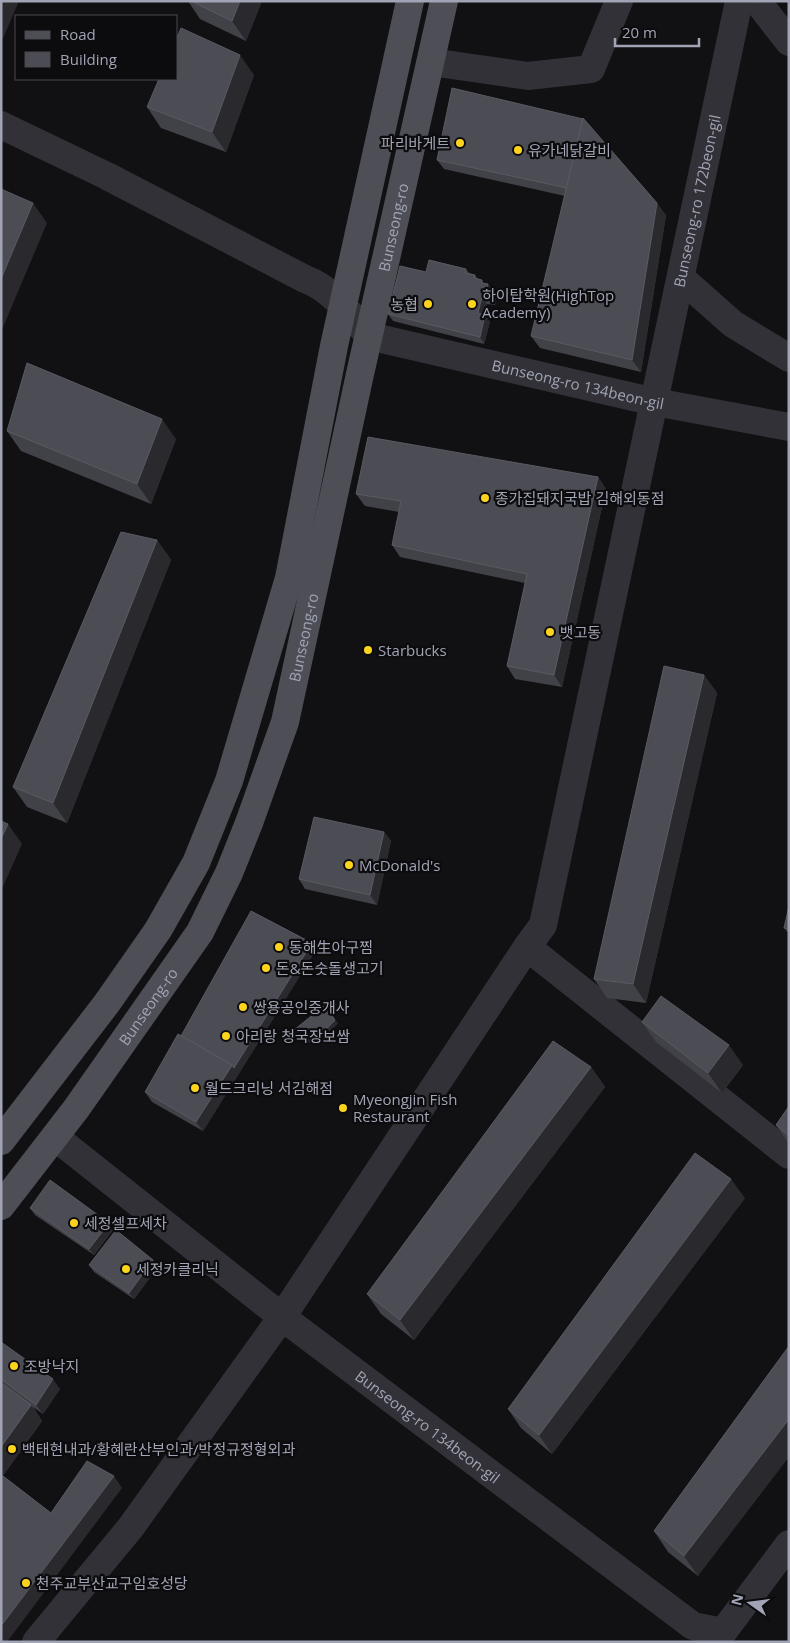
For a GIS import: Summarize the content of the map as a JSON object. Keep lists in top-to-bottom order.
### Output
{
  "streets": {
    "main road": ["Bunseong-ro"],
    "street": ["Bunseong-ro 172beon-gil", "Bunseong-ro 134beon-gil"]
  },
  "crossings": [
    ["Bunseong-ro 172beon-gil", "Bunseong-ro 134beon-gil"],
    ["Bunseong-ro", "Bunseong-ro 134beon-gil"]
  ],
  "places": [
    "파리바게트",
    "유가네닭갈비",
    "농협",
    "하이탑학원(HighTop Academy)",
    "종가집돼지국밥 김해외동점",
    "뱃고동",
    "Starbucks",
    "McDonald's",
    "동해生아구찜",
    "돈&돈숫돌생고기",
    "쌍용공인중개사",
    "아리랑 청국장보쌈",
    "월드크리닝 서김해점",
    "Myeongjin Fish Restaurant",
    "세정셀프세차",
    "세정카클리닉",
    "조방낙지",
    "백태현내과/황혜란산부인과/박정규정형외과",
    "천주교부산교구임호성당"
  ],
  "legend": ["Road", "Building"],
  "scale_bar": "20 m",
  "north": "left"
}
